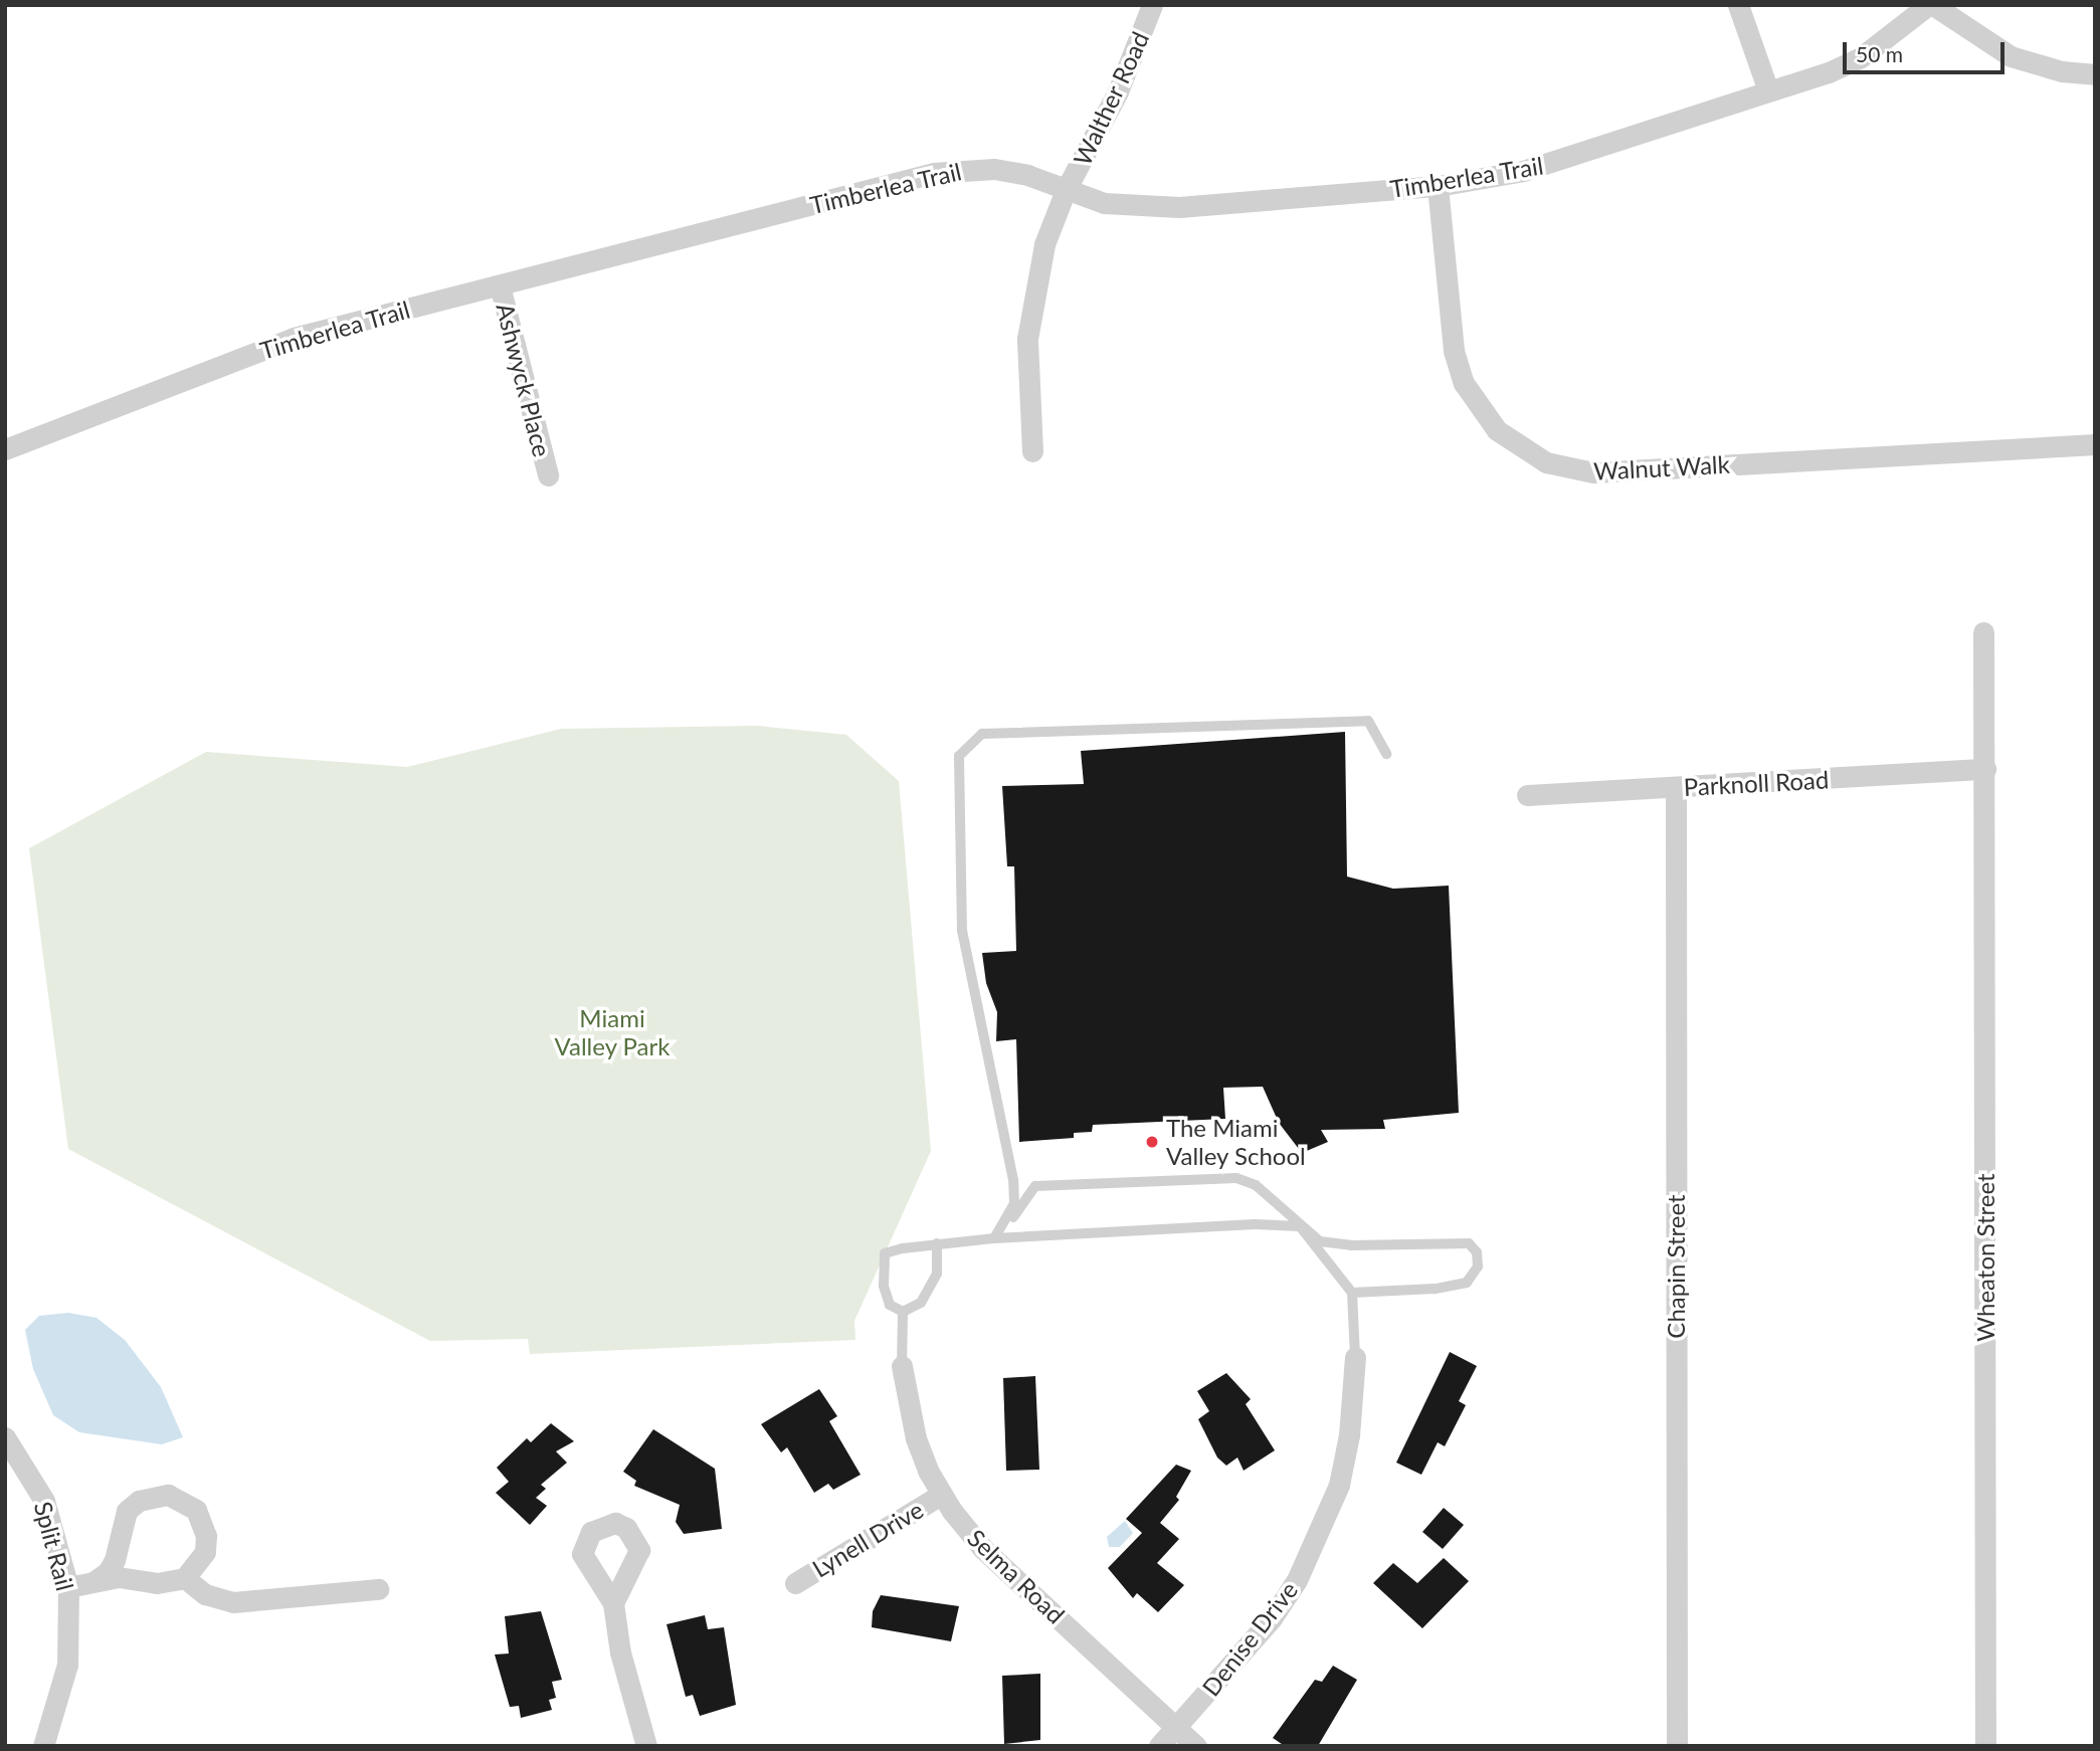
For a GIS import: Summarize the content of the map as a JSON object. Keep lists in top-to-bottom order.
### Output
{
  "streets": {
    "street": [
      "Walther Road",
      "Timberlea Trail",
      "Ashwyck Place",
      "Walnut Walk",
      "Parknoll Road",
      "Wheaton Street",
      "Chapin Street",
      "Lynell Drive",
      "Split Rail",
      "Selma Road",
      "Denise Drive"
    ]
  },
  "crossings": [
    ["Walther Road", "Timberlea Trail"],
    ["Timberlea Trail", "Ashwyck Place"],
    ["Timberlea Trail", "Walnut Walk"],
    ["Parknoll Road", "Wheaton Street"],
    ["Parknoll Road", "Chapin Street"],
    ["Lynell Drive", "Selma Road"],
    ["Selma Road", "Denise Drive"]
  ],
  "parks": ["Miami Valley Park"],
  "places": ["The Miami Valley School"],
  "scale_bar": "50 m"
}
